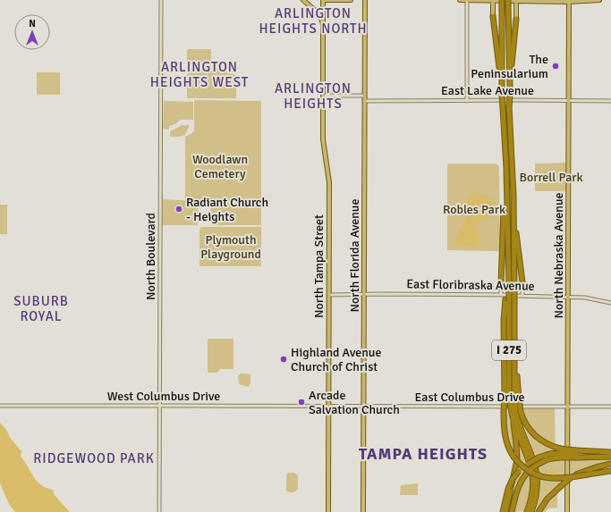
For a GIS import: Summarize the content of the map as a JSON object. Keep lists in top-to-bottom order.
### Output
{
  "streets": {
    "highway": ["I 275"],
    "main road": ["North Florida Avenue", "North Nebraska Avenue", "North Tampa Street"],
    "street": [
      "East Lake Avenue",
      "North Boulevard",
      "East Floribraska Avenue",
      "West Columbus Drive",
      "East Columbus Drive"
    ]
  },
  "crossings": [
    ["East Lake Avenue", "North Florida Avenue"],
    ["East Lake Avenue", "North Nebraska Avenue"],
    ["North Florida Avenue", "East Floribraska Avenue"],
    ["North Florida Avenue", "East Columbus Drive"],
    ["North Nebraska Avenue", "East Floribraska Avenue"],
    ["North Nebraska Avenue", "East Columbus Drive"],
    ["North Boulevard", "West Columbus Drive"],
    ["North Tampa Street", "East Floribraska Avenue"],
    ["North Tampa Street", "West Columbus Drive"],
    ["North Tampa Street", "East Columbus Drive"],
    ["West Columbus Drive", "East Columbus Drive"]
  ],
  "districts": [
    "ARLINGTON HEIGHTS NORTH",
    "ARLINGTON HEIGHTS WEST",
    "ARLINGTON HEIGHTS",
    "SUBURB ROYAL",
    "TAMPA HEIGHTS",
    "RIDGEWOOD PARK"
  ],
  "parks": [
    "Woodlawn Cemetery",
    "Borrell Park",
    "Robles Park",
    "Plymouth Playground"
  ],
  "places": [
    "The Peninsularium",
    "Radiant Church - Heights",
    "Highland Avenue Church of Christ",
    "Arcade Salvation Church"
  ],
  "north": "top"
}
